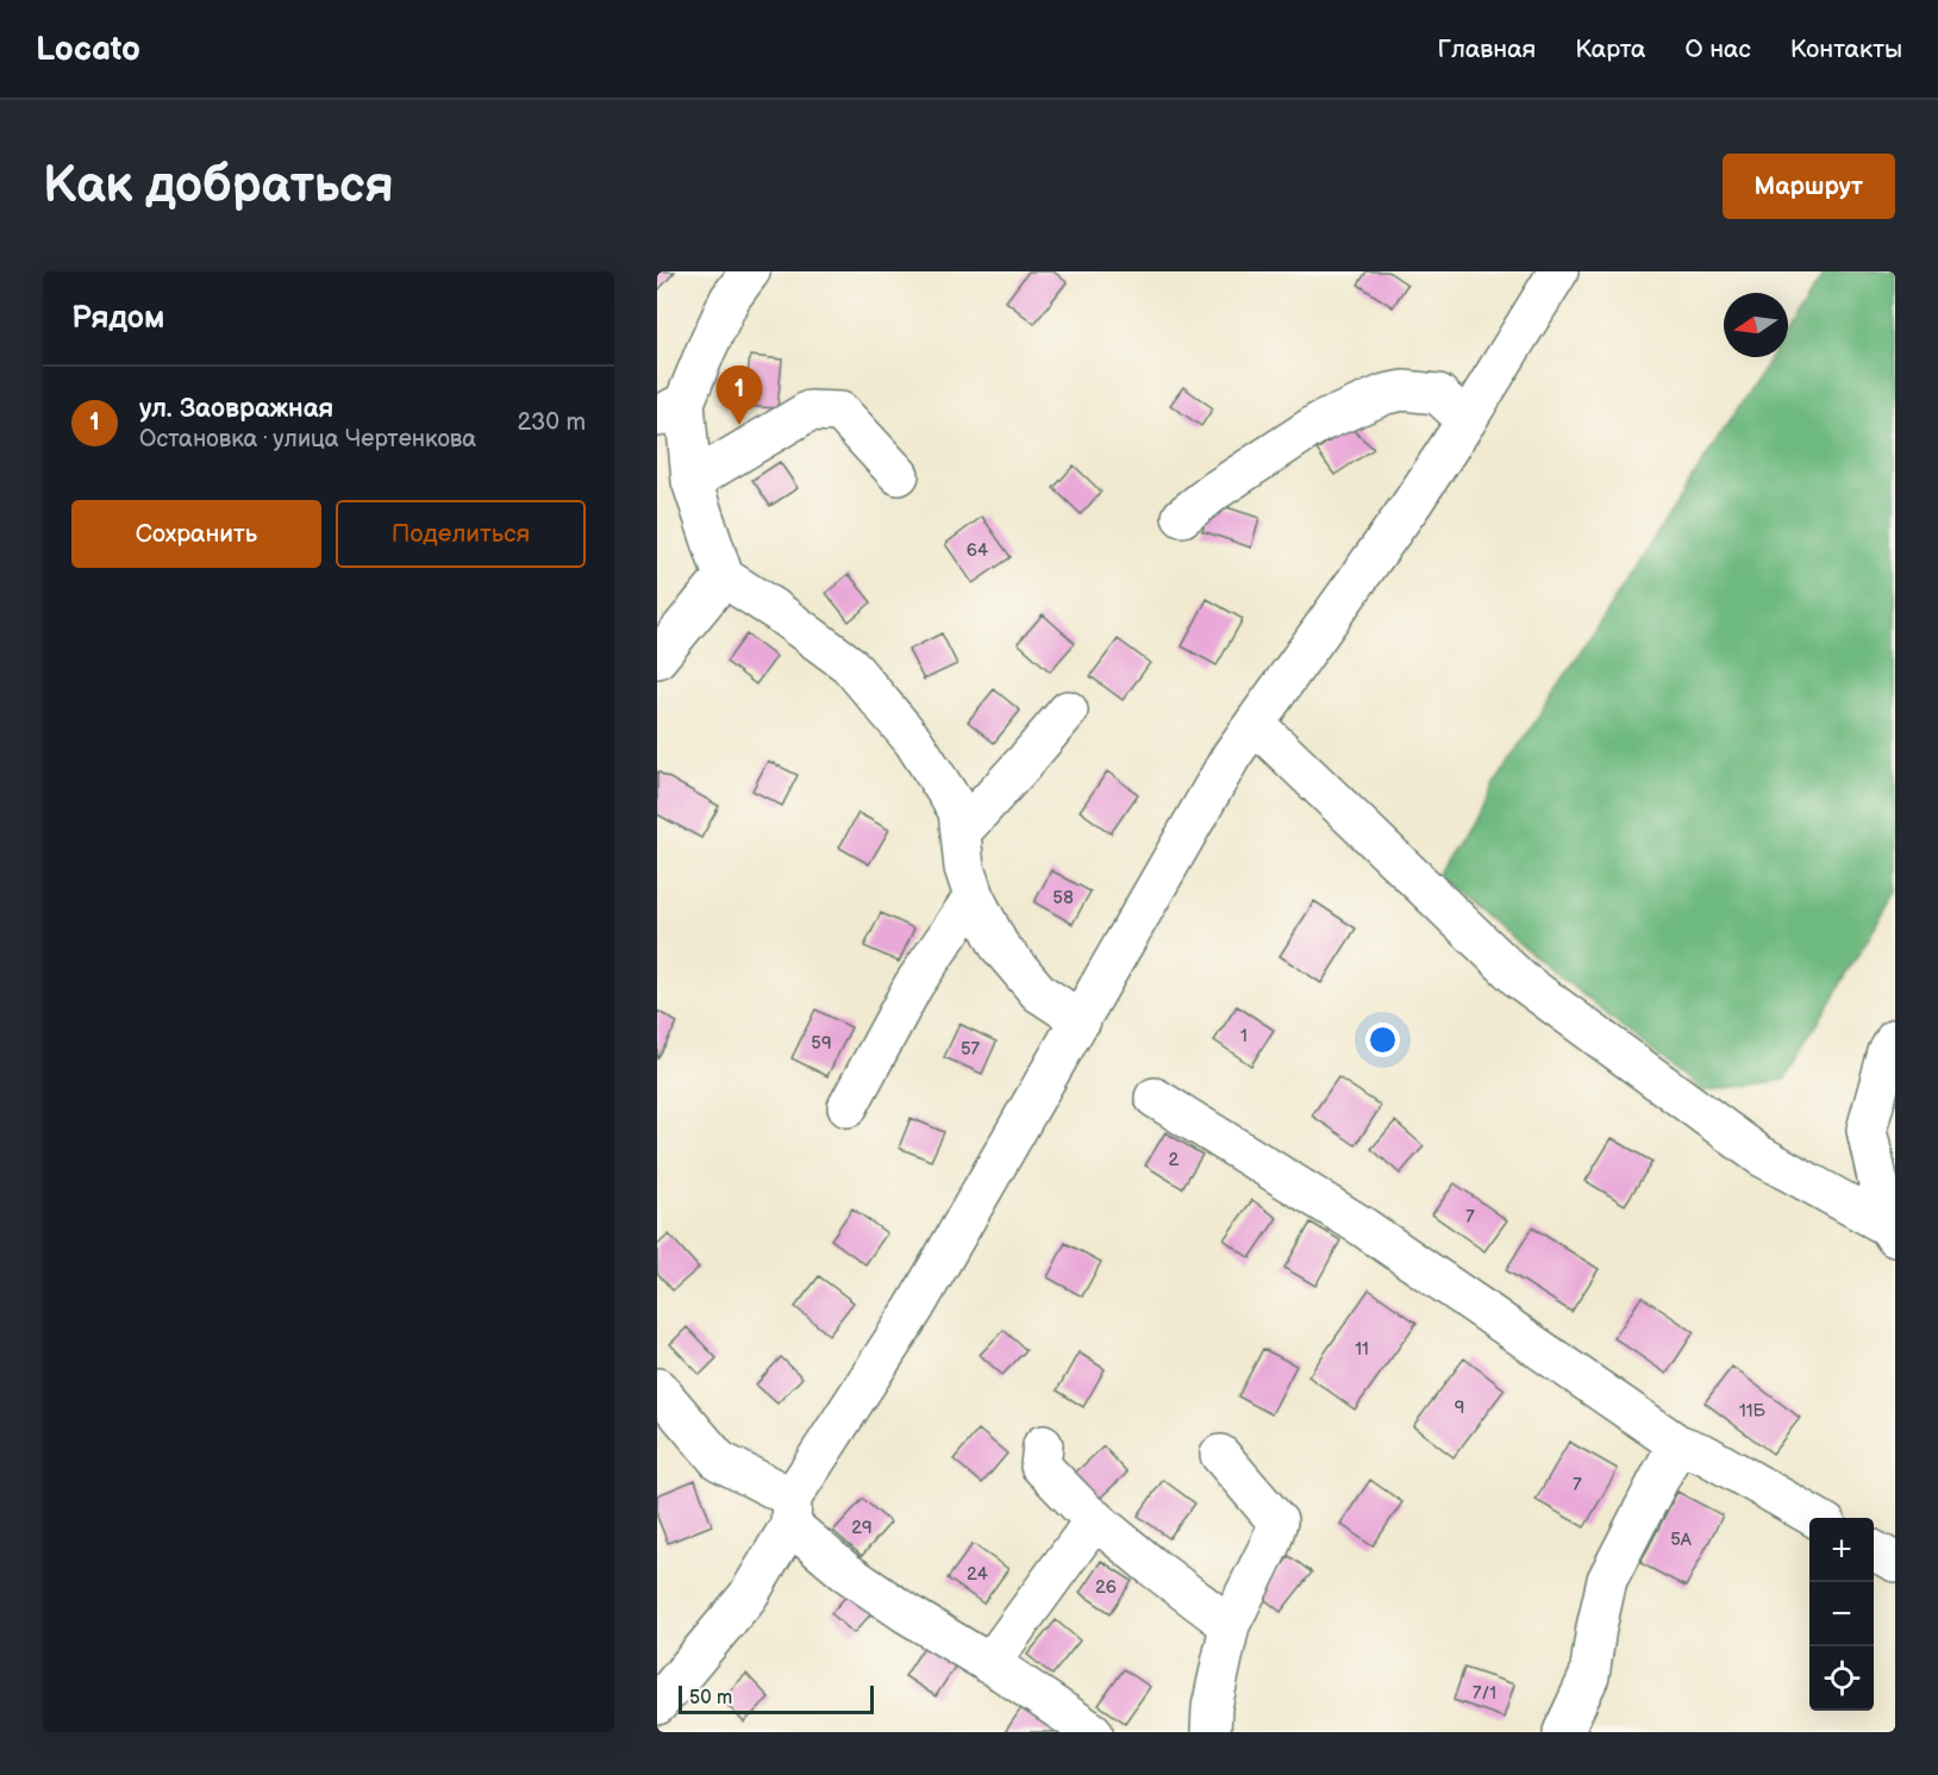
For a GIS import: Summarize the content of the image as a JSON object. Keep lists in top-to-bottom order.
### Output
{
  "house_numbers": [
    "64",
    "58",
    "1",
    "59",
    "57",
    "2",
    "7",
    "11",
    "9",
    "11Б",
    "7",
    "29",
    "5А",
    "24",
    "26",
    "7/1"
  ],
  "scale_bar": "50 m",
  "north": "left",
  "page": {
    "header": "Locato",
    "nav": [
      "Главная",
      "Карта",
      "О нас",
      "Контакты"
    ],
    "buttons": [
      "Маршрут",
      ["Сохранить", "Поделиться"]
    ],
    "title": "Как добраться",
    "heading": "Рядом",
    "list": [
      {
        "mark": "1",
        "name": "ул. Заовражная",
        "note": "Остановка · улица Чертенкова",
        "value": "230 m"
      }
    ],
    "pins": "1",
    "map_buttons": ["+", "−"],
    "scale": "50 m"
  }
}
